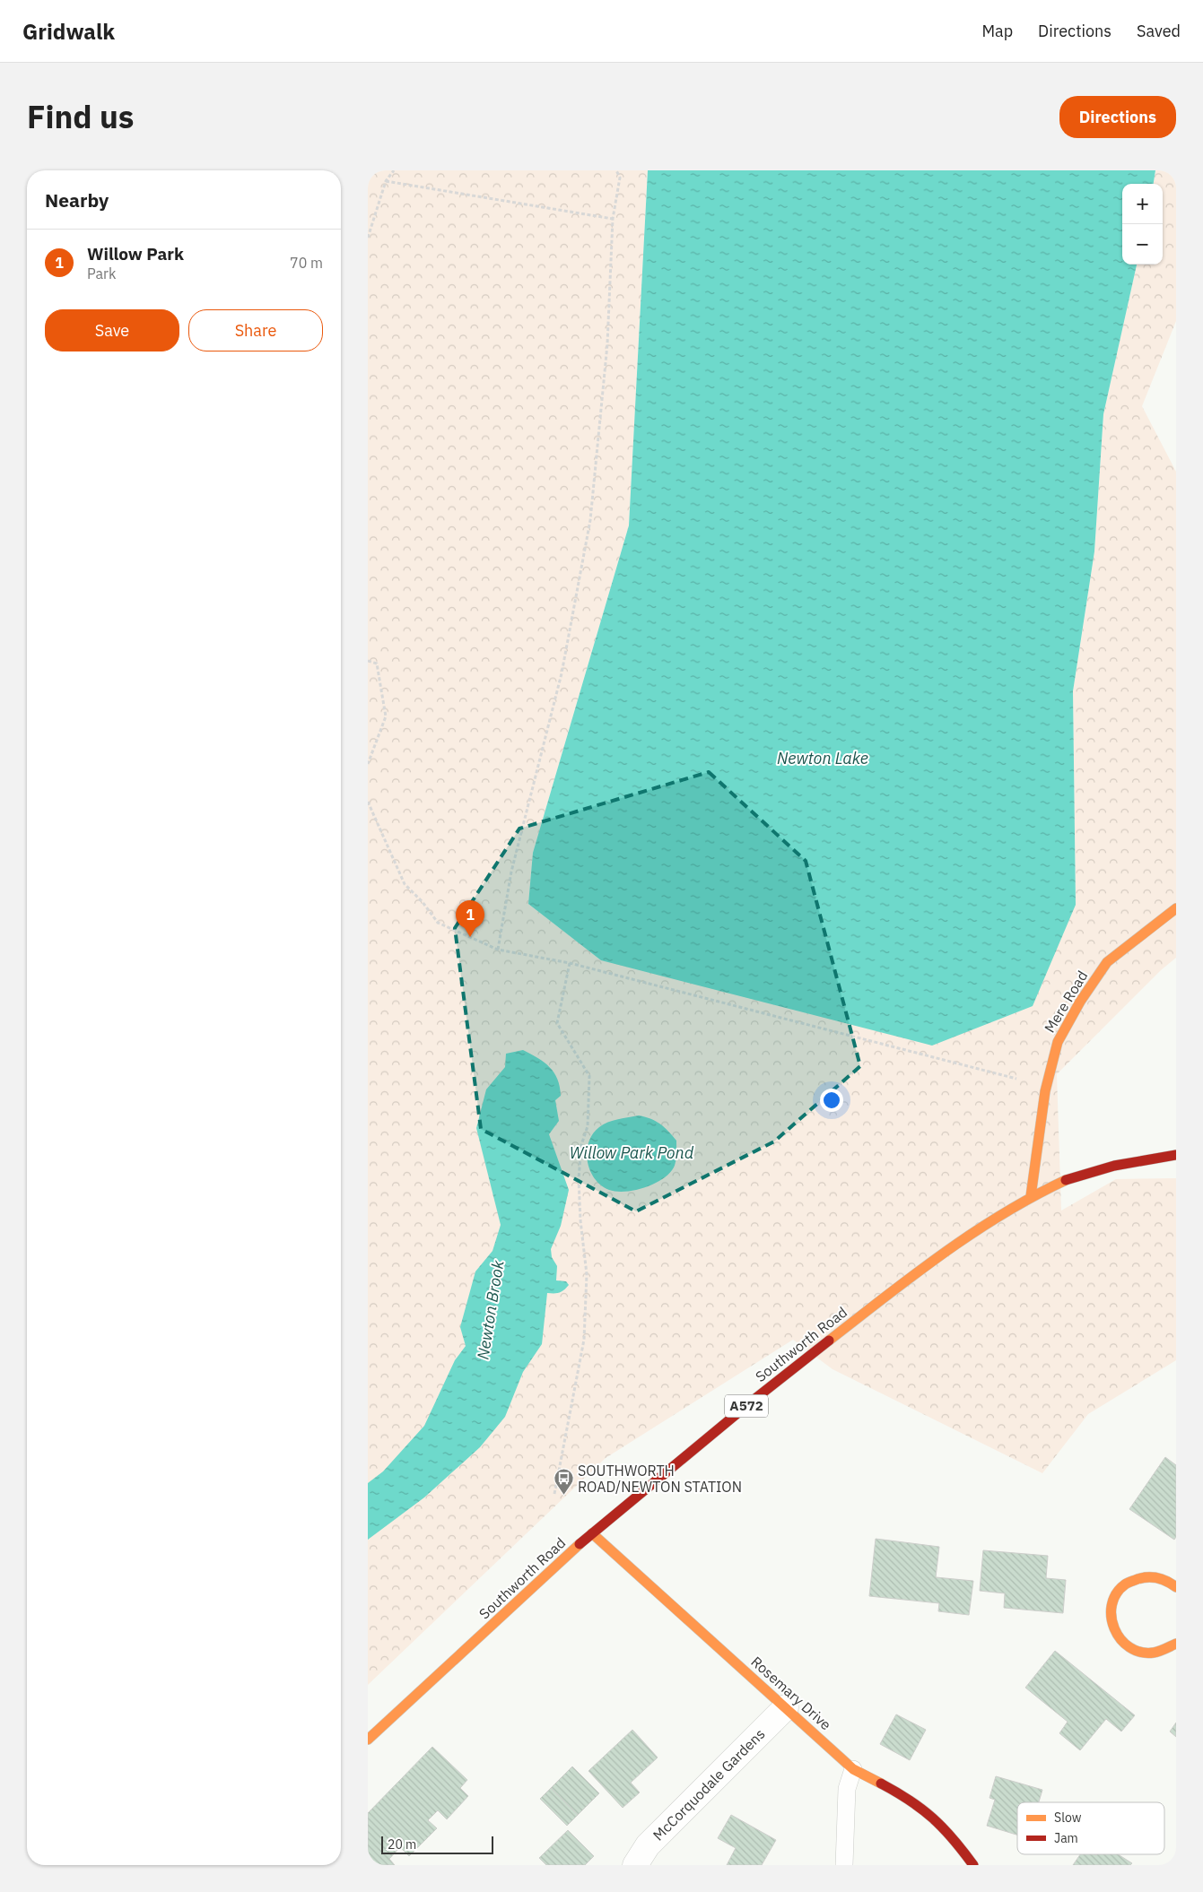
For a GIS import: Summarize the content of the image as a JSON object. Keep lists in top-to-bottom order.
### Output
{
  "streets": {
    "street": [
      "Mere Road",
      "Southworth Road",
      "A572",
      "Rosemary Drive",
      "McCorquodale Gardens"
    ]
  },
  "crossings": [
    ["Mere Road", "Southworth Road"],
    ["Southworth Road", "Rosemary Drive"],
    ["Rosemary Drive", "McCorquodale Gardens"]
  ],
  "water": ["Newton Lake", "Willow Park Pond", "Newton Brook"],
  "places": {
    "bus stop": ["SOUTHWORTH ROAD/NEWTON STATION"]
  },
  "legend": ["Slow", "Jam"],
  "scale_bar": "20 m",
  "page": {
    "header": "Gridwalk",
    "nav": ["Map", "Directions", "Saved"],
    "title": "Find us",
    "buttons": [
      "Directions",
      ["Save", "Share"]
    ],
    "heading": "Nearby",
    "map_buttons": ["+", "−"],
    "list": [
      {
        "mark": "1",
        "name": "Willow Park",
        "note": "Park",
        "value": "70 m"
      }
    ],
    "pins": "1",
    "scale": "20 m"
  }
}
